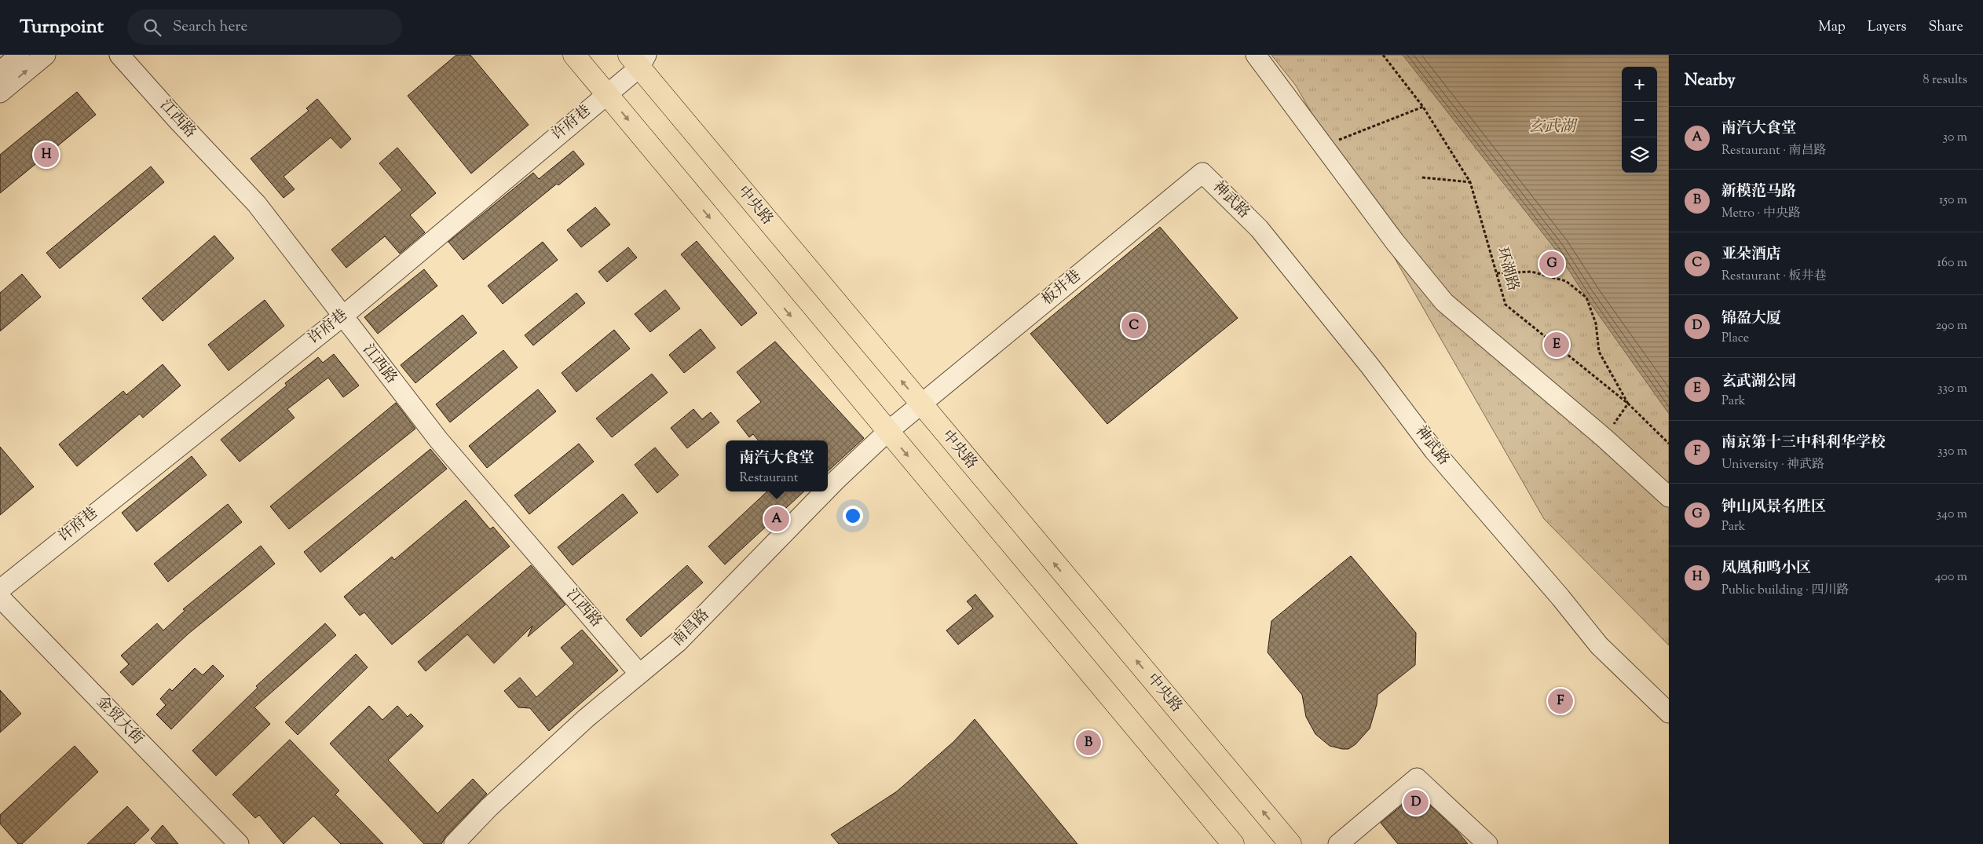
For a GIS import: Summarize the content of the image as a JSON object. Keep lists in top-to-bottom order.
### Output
{
  "streets": {
    "main road": ["中央路"],
    "street": [
      "江西路",
      "许府巷",
      "神武路",
      "板井巷",
      "南昌路",
      "金贸大街"
    ],
    "path": ["环湖路"]
  },
  "crossings": [
    ["江西路", "许府巷"],
    ["江西路", "南昌路"],
    ["许府巷", "中央路"],
    ["神武路", "板井巷"],
    ["中央路", "板井巷"],
    ["中央路", "南昌路"],
    ["板井巷", "南昌路"]
  ],
  "water": ["玄武湖"],
  "page": {
    "header": "Turnpoint",
    "search": "Search here",
    "nav": ["Map", "Layers", "Share"],
    "heading": ["Nearby", "8 results"],
    "map_buttons": ["+", "−"],
    "list": [
      {
        "mark": "A",
        "name": "南汽大食堂",
        "note": "Restaurant · 南昌路",
        "value": "30 m"
      },
      {
        "mark": "B",
        "name": "新模范马路",
        "note": "Metro · 中央路",
        "value": "150 m"
      },
      {
        "mark": "C",
        "name": "亚朵酒店",
        "note": "Restaurant · 板井巷",
        "value": "160 m"
      },
      {
        "mark": "D",
        "name": "锦盈大厦",
        "note": "Place",
        "value": "290 m"
      },
      {
        "mark": "E",
        "name": "玄武湖公园",
        "note": "Park",
        "value": "330 m"
      },
      {
        "mark": "F",
        "name": "南京第十三中科利华学校",
        "note": "University · 神武路",
        "value": "330 m"
      },
      {
        "mark": "G",
        "name": "钟山风景名胜区",
        "note": "Park",
        "value": "340 m"
      },
      {
        "mark": "H",
        "name": "凤凰和鸣小区",
        "note": "Public building · 四川路",
        "value": "400 m"
      }
    ],
    "pins": [
      "H",
      "G",
      "C",
      "E",
      "A",
      "F",
      "B",
      "D"
    ],
    "popup": ["南汽大食堂", "Restaurant"]
  }
}
